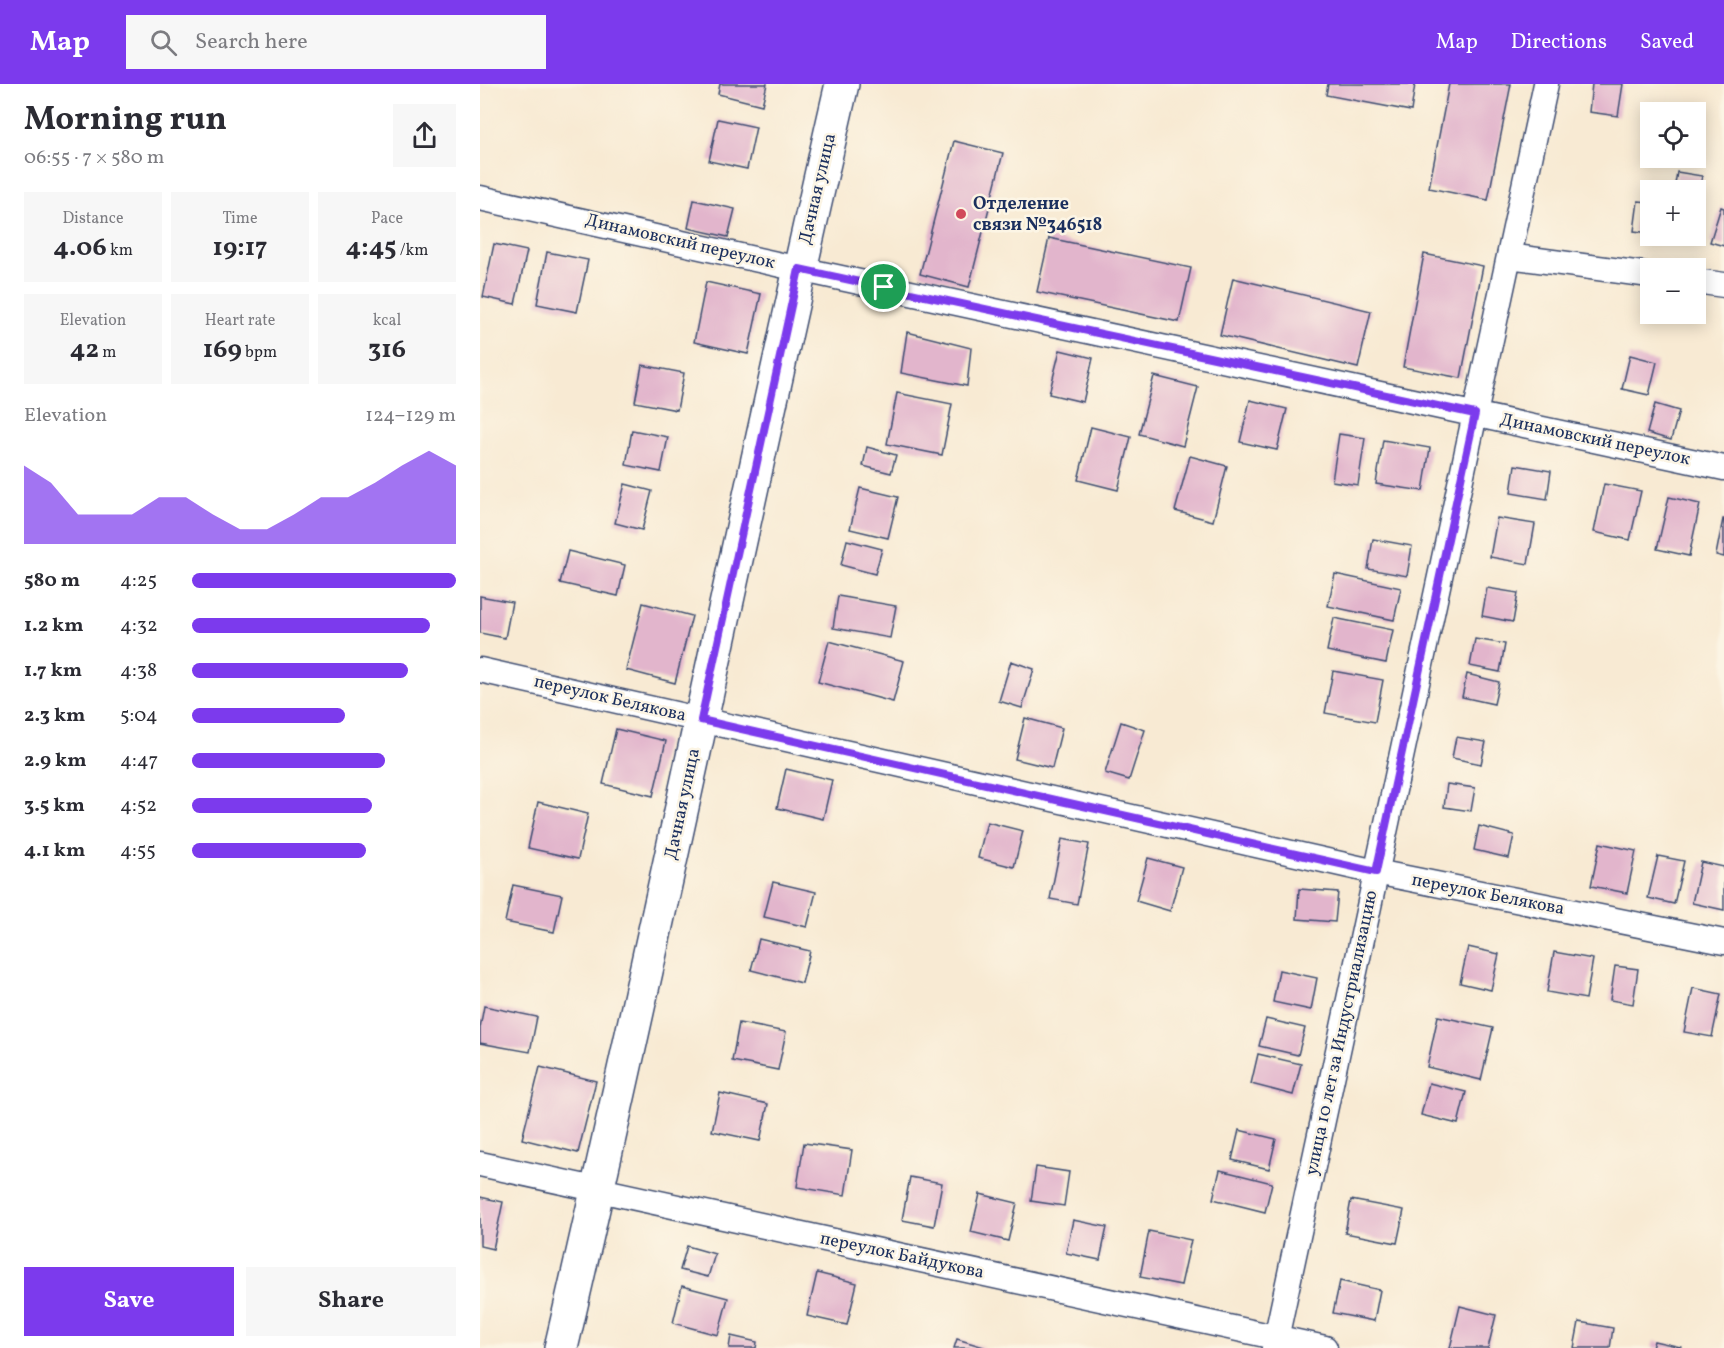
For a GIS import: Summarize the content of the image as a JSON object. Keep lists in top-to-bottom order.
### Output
{
  "streets": {
    "street": [
      "Дачная улица",
      "Динамовский переулок",
      "переулок Белякова",
      "улица 10 лет за Индустриализацию",
      "переулок Байдукова"
    ]
  },
  "crossings": [
    ["Дачная улица", "Динамовский переулок"],
    ["Дачная улица", "переулок Белякова"],
    ["Дачная улица", "переулок Байдукова"],
    ["Динамовский переулок", "улица 10 лет за Индустриализацию"],
    ["переулок Белякова", "улица 10 лет за Индустриализацию"],
    ["улица 10 лет за Индустриализацию", "переулок Байдукова"]
  ],
  "places": ["Отделение связи №346518"],
  "page": {
    "header": "Map",
    "search": "Search here",
    "nav": ["Map", "Directions", "Saved"],
    "heading": ["Morning run", "06:55 · 7 × 580 m"],
    "map_buttons": ["+", "−"],
    "stats": [
      ["Distance", "4.06 km"],
      ["Time", "19:17"],
      ["Pace", "4:45 /km"],
      ["Elevation", "42 m"],
      ["Heart rate", "169 bpm"],
      ["kcal", "316"]
    ],
    "chart": ["Elevation", "124–129 m"],
    "list": [
      {
        "name": "580 m",
        "note": "4:25"
      },
      {
        "name": "1.2 km",
        "note": "4:32"
      },
      {
        "name": "1.7 km",
        "note": "4:38"
      },
      {
        "name": "2.3 km",
        "note": "5:04"
      },
      {
        "name": "2.9 km",
        "note": "4:47"
      },
      {
        "name": "3.5 km",
        "note": "4:52"
      },
      {
        "name": "4.1 km",
        "note": "4:55"
      }
    ],
    "buttons": ["Save", "Share"]
  }
}
